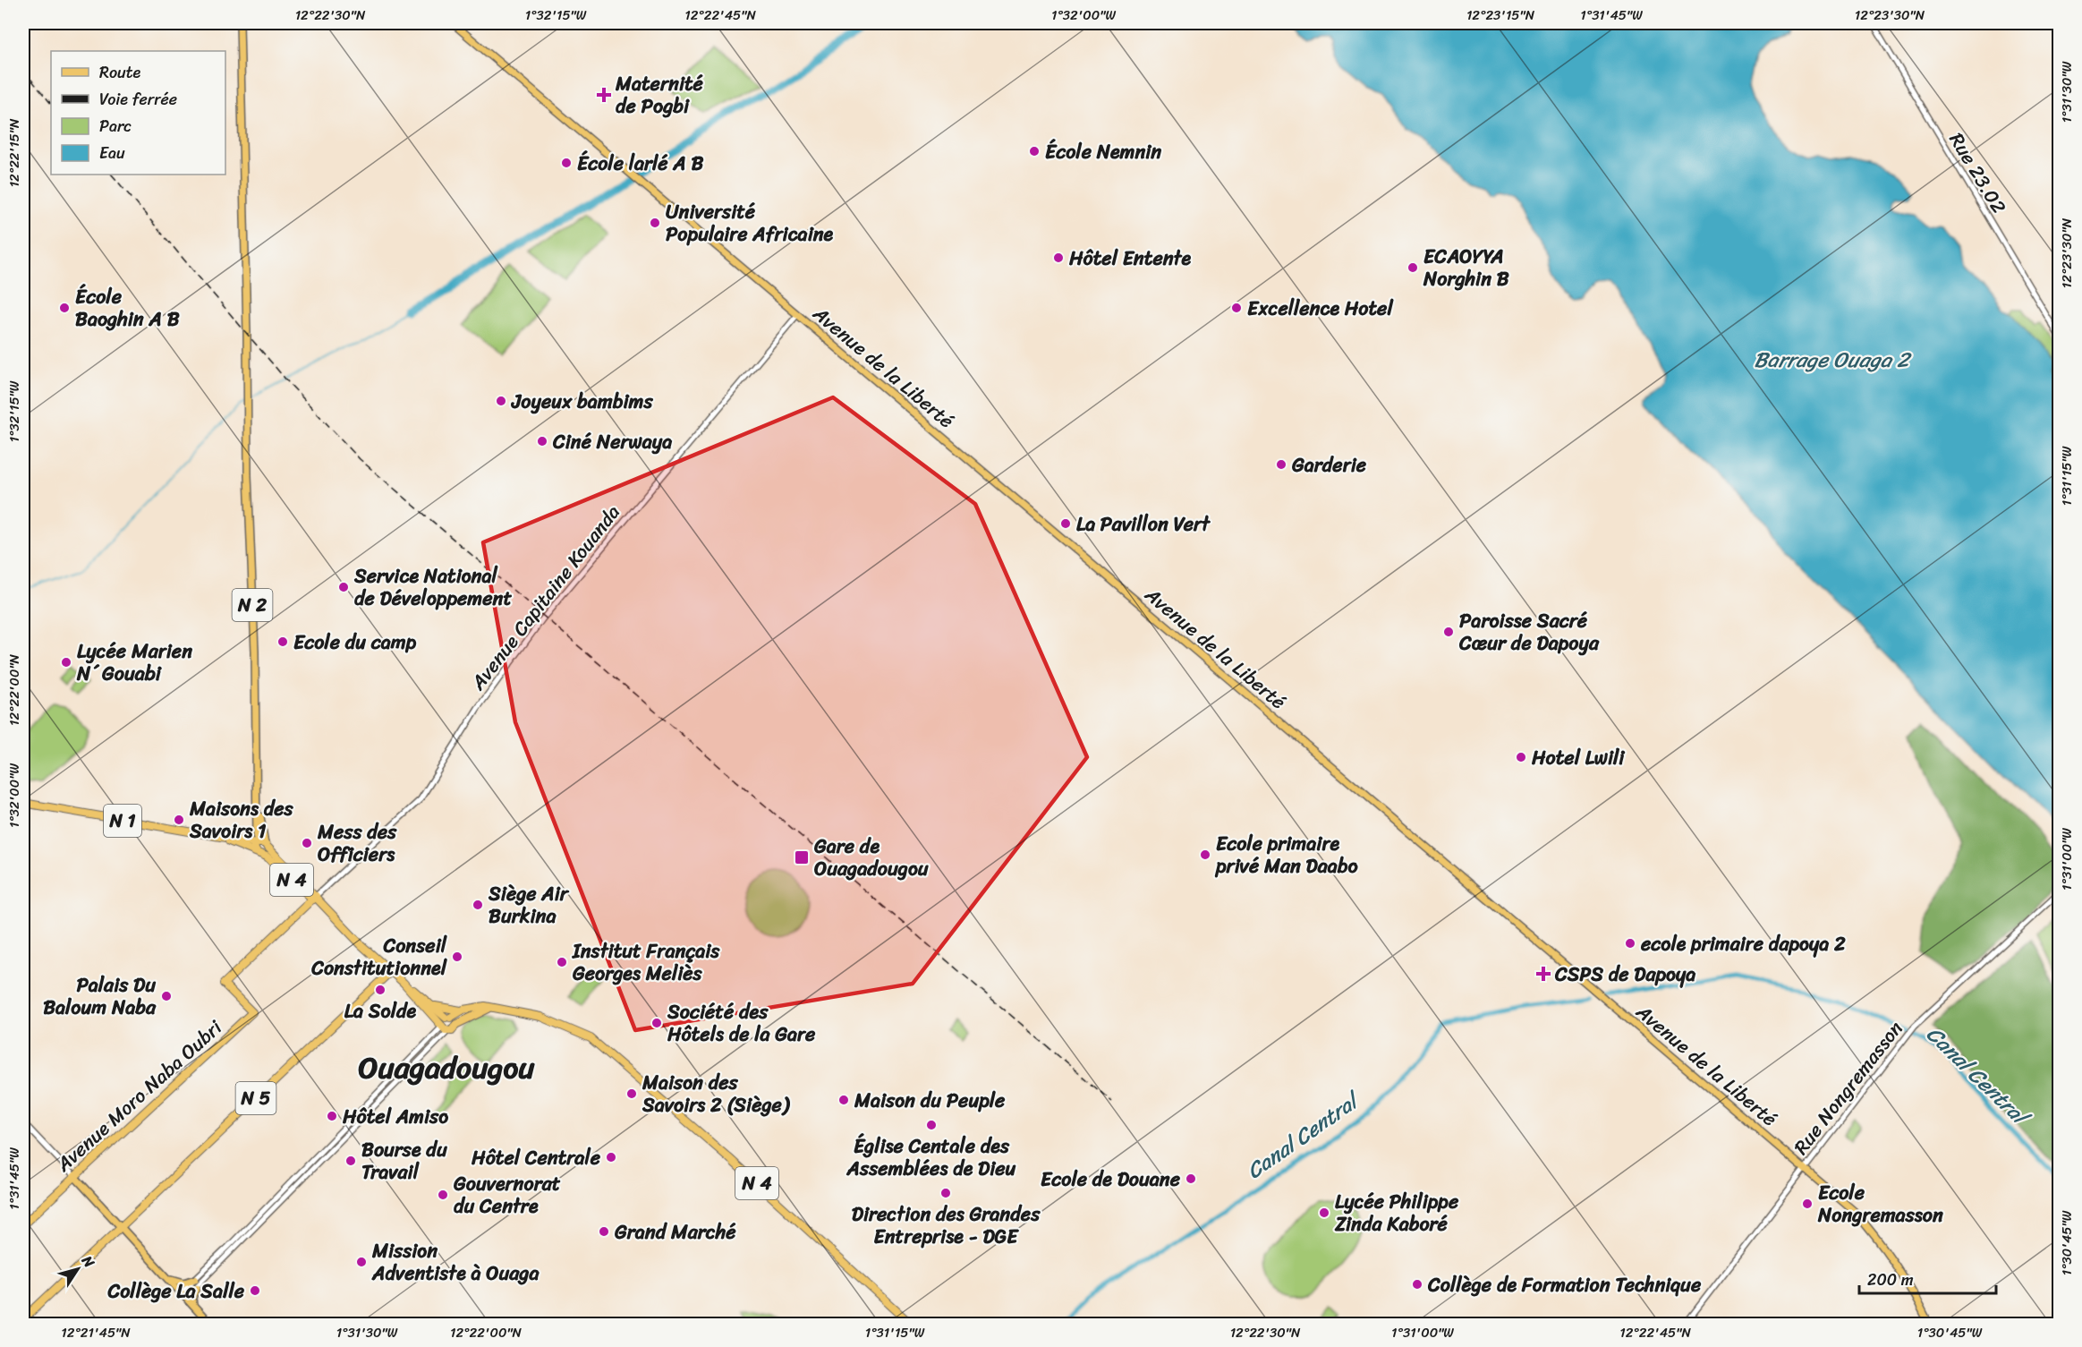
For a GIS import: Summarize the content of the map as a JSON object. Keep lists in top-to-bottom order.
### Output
{
  "streets": {
    "highway": [
      "Avenue Capitaine Kouanda",
      "N 1",
      "N 4",
      "Avenue Moro Naba Oubri",
      "N 5"
    ],
    "main road": ["Avenue de la Liberté", "N 2"],
    "street": ["Rue 23.02", "Rue Nongremasson"]
  },
  "crossings": [
    ["Avenue de la Liberté", "Avenue Capitaine Kouanda"],
    ["Avenue de la Liberté", "Rue Nongremasson"],
    ["Avenue Capitaine Kouanda", "N 4"],
    ["Avenue Capitaine Kouanda", "Avenue Moro Naba Oubri"],
    ["N 2", "N 1"],
    ["N 2", "N 4"],
    ["N 1", "N 4"],
    ["N 4", "N 5"]
  ],
  "districts": ["Ouagadougou"],
  "water": ["Barrage Ouaga 2", "Canal Central"],
  "places": {
    "health": ["Maternité de Pogbi", "CSPS de Dapoya"],
    "other": [
      "École Nemnin",
      "École larlé A B",
      "Université Populaire Africaine",
      "Hôtel Entente",
      "ECAOYYA Norghin B",
      "École Baoghin A B",
      "Excellence Hotel",
      "Joyeux bambims",
      "Ciné Nerwaya",
      "Garderie",
      "La Pavillon Vert",
      "Service National de Développement",
      "Paroisse Sacré Cœur de Dapoya",
      "Ecole du camp",
      "Lycée Marien N´Gouabi",
      "Hotel Lwili",
      "Maisons des Savoirs 1",
      "Mess des Officiers",
      "Ecole primaire privé Man Daabo",
      "Siège Air Burkina",
      "ecole primaire dapoya 2",
      "Conseil Constitutionnel",
      "Institut Français Georges Meliès",
      "La Solde",
      "Palais Du Baloum Naba",
      "Société des Hôtels de la Gare",
      "Maison des Savoirs 2 (Siège)",
      "Maison du Peuple",
      "Hôtel Amiso",
      "Église Centale des Assemblées de Dieu",
      "Hôtel Centrale",
      "Bourse du Travail",
      "Ecole de Douane",
      "Direction des Grandes Entreprise - DGE",
      "Gouvernorat du Centre",
      "Ecole Nongremasson",
      "Lycée Philippe Zinda Kaboré",
      "Grand Marché",
      "Mission Adventiste à Ouaga",
      "Collège de Formation Technique",
      "Collège La Salle"
    ],
    "transit": ["Gare de Ouagadougou"]
  },
  "legend": [
    "Route",
    "Voie ferrée",
    "Parc",
    "Eau"
  ],
  "scale_bar": "200 m",
  "north": "top right",
  "coordinates": [
    "12°22'30\"N",
    "1°32'15\"W",
    "12°22'45\"N",
    "1°32'00\"W",
    "12°23'15\"N",
    "1°31'45\"W",
    "12°23'30\"N",
    "1°31'30\"W",
    "12°22'15\"N",
    "1°31'15\"W",
    "12°22'00\"N",
    "1°31'00\"W",
    "1°30'45\"W",
    "12°21'45\"N"
  ]
}
